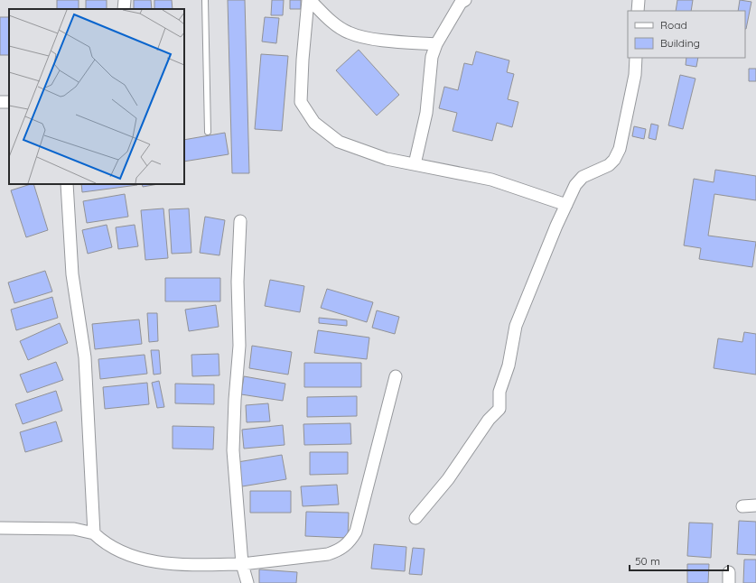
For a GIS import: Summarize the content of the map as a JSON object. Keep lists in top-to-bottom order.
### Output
{
  "legend": ["Road", "Building"],
  "scale_bar": "50 m"
}
